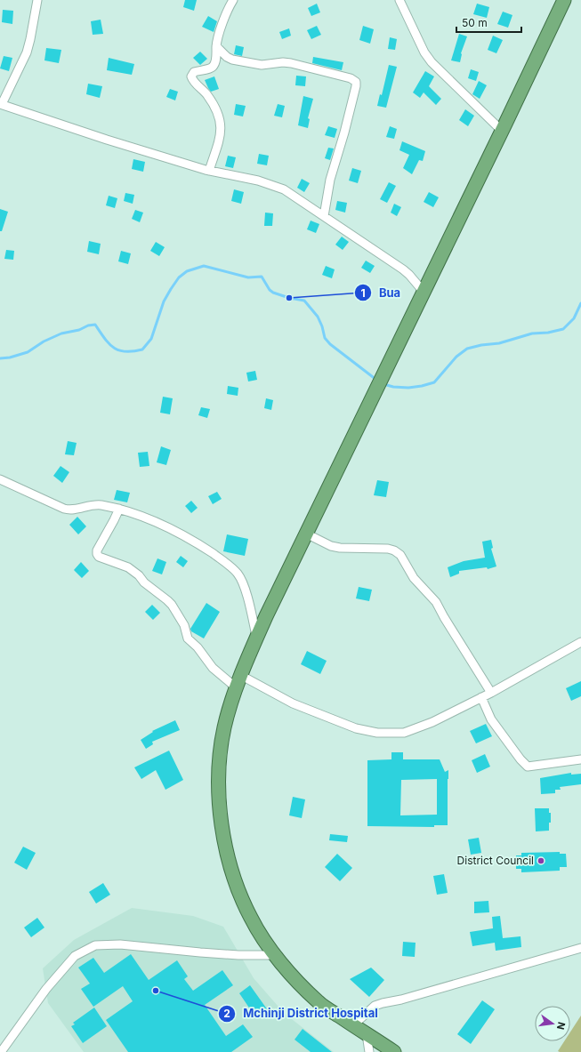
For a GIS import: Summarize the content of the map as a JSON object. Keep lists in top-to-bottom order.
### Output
{
  "places": ["Bua", "District Council", "Mchinji District Hospital"],
  "scale_bar": "50 m",
  "north": "right"
}
